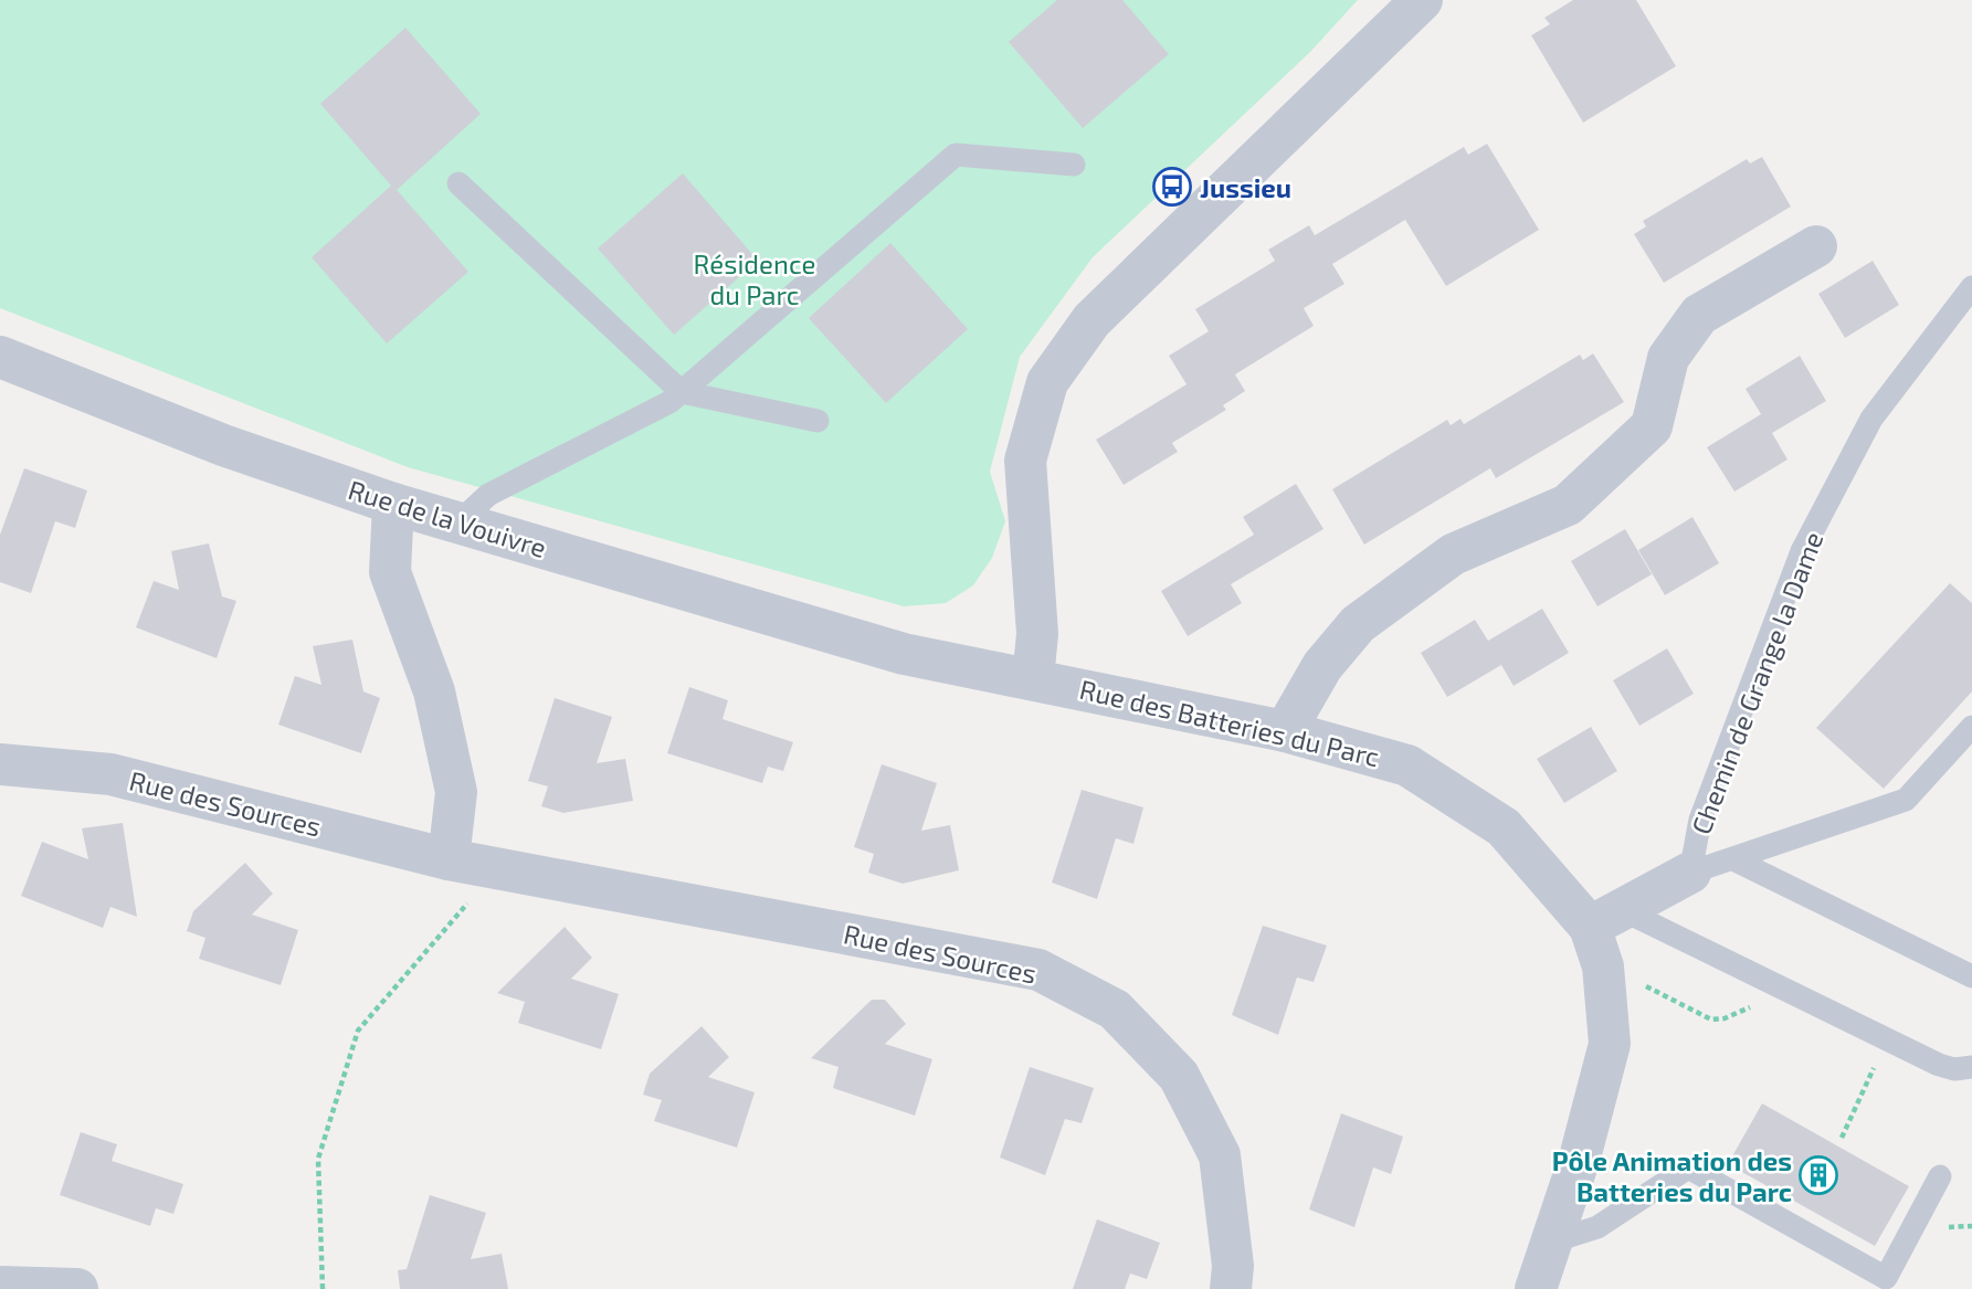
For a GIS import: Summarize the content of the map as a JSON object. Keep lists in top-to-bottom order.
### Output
{
  "streets": {
    "street": [
      "Rue de la Vouivre",
      "Chemin de Grange la Dame",
      "Rue des Batteries du Parc",
      "Rue des Sources"
    ]
  },
  "crossings": [
    ["Rue de la Vouivre", "Rue des Batteries du Parc"],
    ["Chemin de Grange la Dame", "Rue des Batteries du Parc"]
  ],
  "parks": ["Résidence du Parc"],
  "places": {
    "bus stop": ["Jussieu"],
    "building": ["Pôle Animation des Batteries du Parc"]
  }
}
